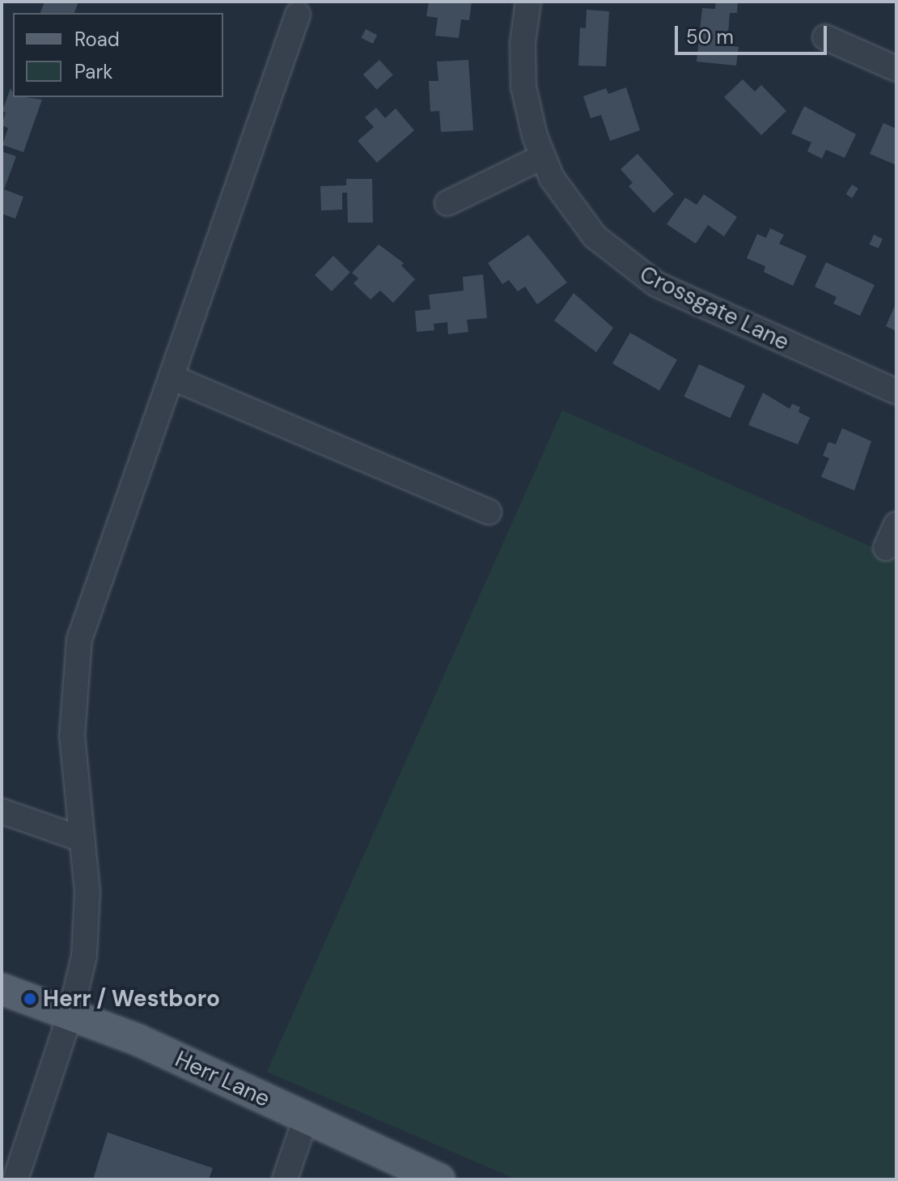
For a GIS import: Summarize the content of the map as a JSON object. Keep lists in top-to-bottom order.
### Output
{
  "streets": {
    "main road": ["Herr Lane"],
    "street": ["Crossgate Lane"]
  },
  "places": ["Herr / Westboro"],
  "legend": ["Road", "Park"],
  "scale_bar": "50 m"
}
